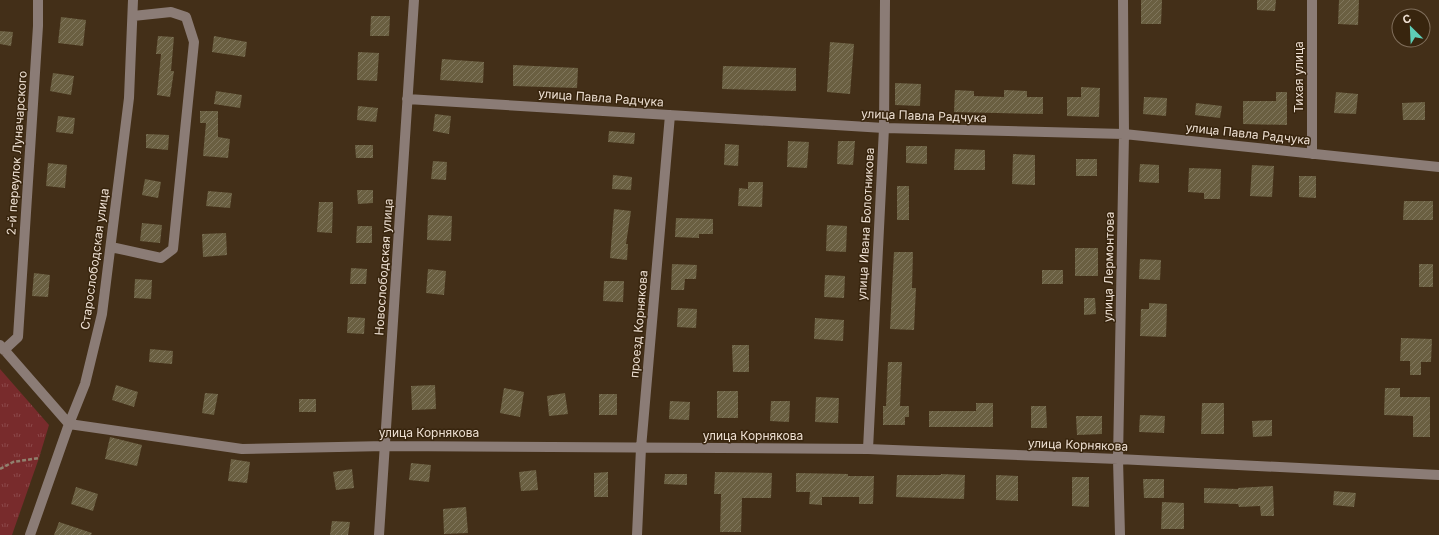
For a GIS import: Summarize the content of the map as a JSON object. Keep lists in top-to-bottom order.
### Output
{
  "streets": {
    "street": [
      "Тихая улица",
      "улица Павла Радчука",
      "2-й переулок Луначарского",
      "улица Ивана Болотникова",
      "Старослободская улица",
      "Новослободская улица",
      "улица Лермонтова",
      "проезд Корнякова",
      "улица Корнякова"
    ]
  },
  "crossings": [
    ["Тихая улица", "улица Павла Радчука"],
    ["улица Павла Радчука", "улица Ивана Болотникова"],
    ["улица Павла Радчука", "Новослободская улица"],
    ["улица Павла Радчука", "улица Лермонтова"],
    ["улица Павла Радчука", "проезд Корнякова"],
    ["улица Ивана Болотникова", "улица Корнякова"],
    ["Старослободская улица", "улица Корнякова"],
    ["Новослободская улица", "улица Корнякова"],
    ["улица Лермонтова", "улица Корнякова"],
    ["проезд Корнякова", "улица Корнякова"]
  ],
  "north": "top left"
}
